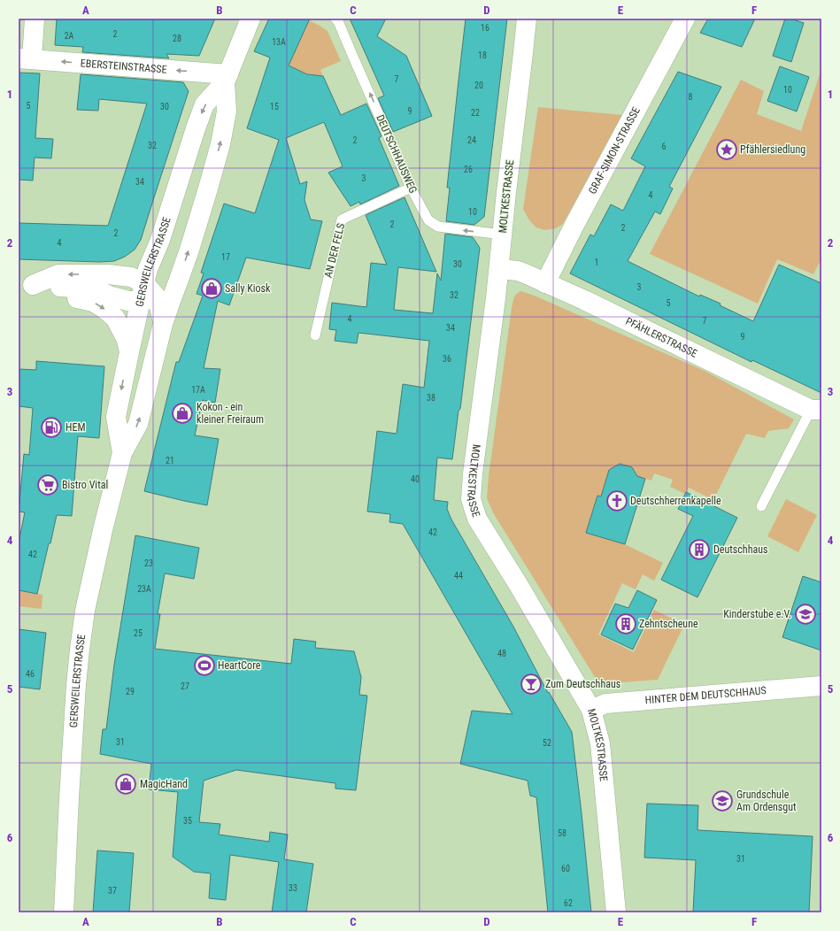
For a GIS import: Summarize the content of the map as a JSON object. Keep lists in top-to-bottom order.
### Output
{
  "streets": {
    "street": [
      "EBERSTEINSTRASSE",
      "GRAF-SIMON-STRASSE",
      "MOLTKESTRASSE",
      "GERSWEILERSTRASSE",
      "PFÄHLERSTRASSE",
      "HINTER DEM DEUTSCHHAUS"
    ],
    "lane": ["DEUTSCHHAUSWEG", "AN DER FELS"]
  },
  "crossings": [
    ["EBERSTEINSTRASSE", "GERSWEILERSTRASSE"],
    ["GRAF-SIMON-STRASSE", "PFÄHLERSTRASSE"],
    ["DEUTSCHHAUSWEG", "MOLTKESTRASSE"],
    ["DEUTSCHHAUSWEG", "AN DER FELS"],
    ["MOLTKESTRASSE", "PFÄHLERSTRASSE"],
    ["MOLTKESTRASSE", "HINTER DEM DEUTSCHHAUS"]
  ],
  "one_way": ["EBERSTEINSTRASSE", "DEUTSCHHAUSWEG"],
  "places": {
    "place": ["Pfählersiedlung"],
    "shop": ["Sally Kiosk", "Kokon - ein kleiner Freiraum", "MagicHand"],
    "fuel station": ["HEM"],
    "supermarket": ["Bistro Vital"],
    "church": ["Deutschherrenkapelle"],
    "building": ["Deutschhaus", "Zehntscheune"],
    "school or university": ["Kinderstube e.V.", "Grundschule Am Ordensgut"],
    "sports": ["HeartCore"],
    "bar": ["Zum Deutschhaus"]
  },
  "house_numbers": [
    "16",
    "2",
    "2A",
    "28",
    "13A",
    "18",
    "7",
    "20",
    "10",
    "8",
    "5",
    "30",
    "15",
    "9",
    "22",
    "2",
    "24",
    "32",
    "6",
    "26",
    "3",
    "34",
    "4",
    "10",
    "2",
    "2",
    "2",
    "4",
    "17",
    "1",
    "30",
    "3",
    "32",
    "5",
    "4",
    "7",
    "34",
    "9",
    "36",
    "17A",
    "38",
    "21",
    "40",
    "42",
    "42",
    "23",
    "44",
    "23A",
    "25",
    "48",
    "46",
    "27",
    "29",
    "31",
    "52",
    "35",
    "58",
    "31",
    "60",
    "33",
    "37",
    "62"
  ],
  "grid": {
    "columns": [
      "A",
      "B",
      "C",
      "D",
      "E",
      "F"
    ],
    "rows": [
      "1",
      "2",
      "3",
      "4",
      "5",
      "6"
    ]
  }
}
